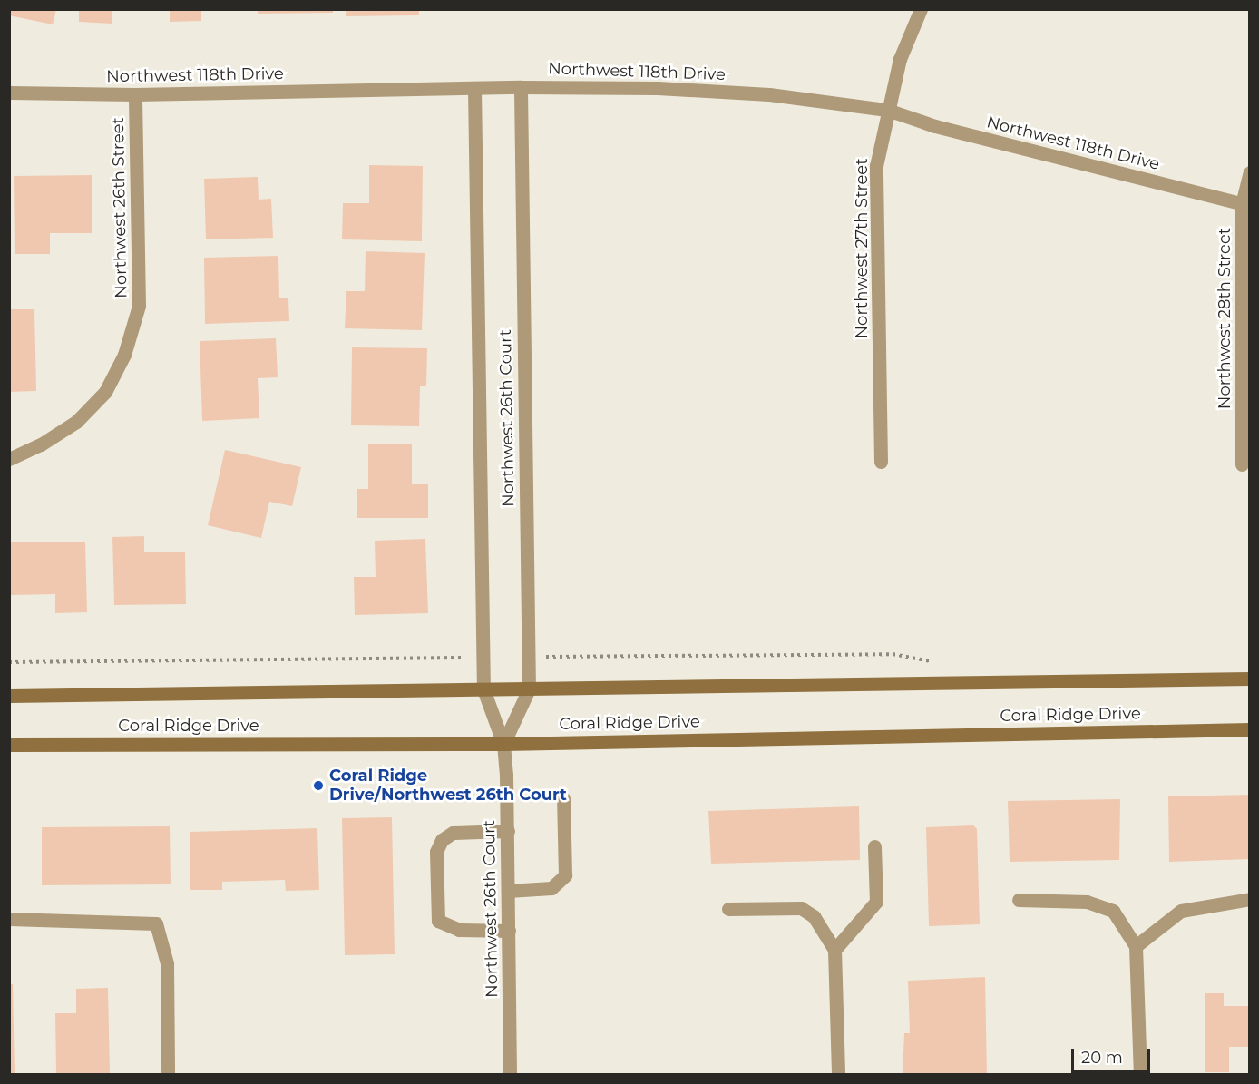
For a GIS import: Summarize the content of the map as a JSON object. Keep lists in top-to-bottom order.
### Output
{
  "streets": {
    "main road": ["Coral Ridge Drive"],
    "street": [
      "Northwest 118th Drive",
      "Northwest 26th Street",
      "Northwest 27th Street",
      "Northwest 28th Street",
      "Northwest 26th Court"
    ]
  },
  "crossings": [
    ["Northwest 118th Drive", "Northwest 26th Street"],
    ["Northwest 118th Drive", "Northwest 27th Street"],
    ["Northwest 118th Drive", "Northwest 28th Street"],
    ["Northwest 118th Drive", "Northwest 26th Court"],
    ["Northwest 26th Court", "Coral Ridge Drive"]
  ],
  "places": ["Coral Ridge Drive/Northwest 26th Court"],
  "scale_bar": "20 m"
}
